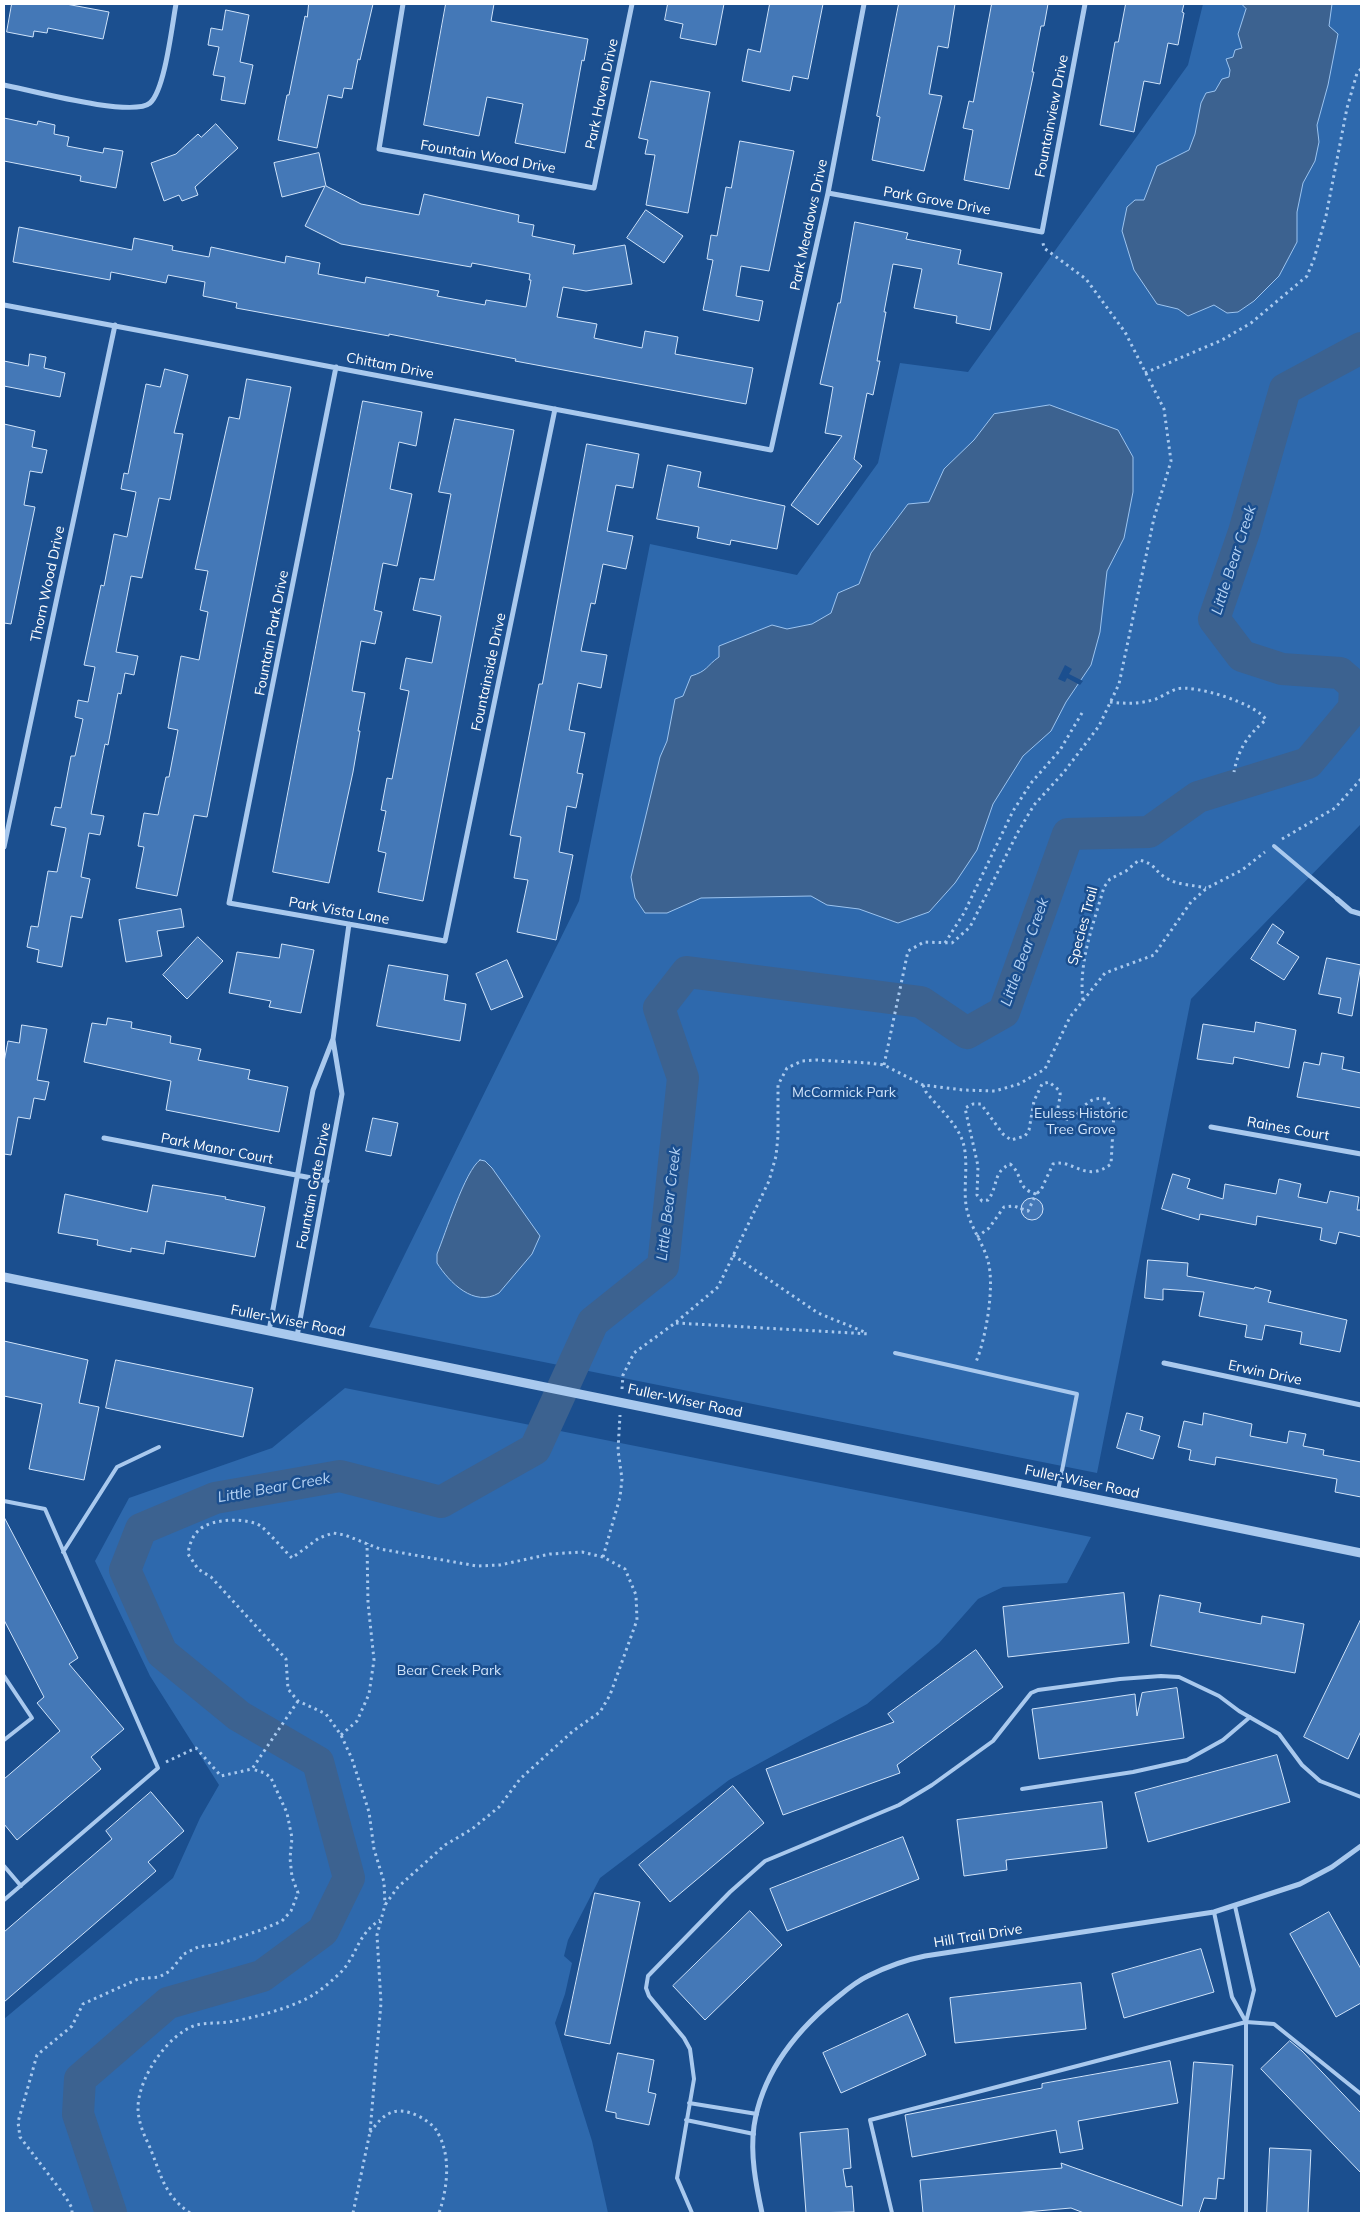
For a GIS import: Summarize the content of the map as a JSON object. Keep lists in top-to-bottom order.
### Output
{
  "streets": {
    "street": [
      "Park Haven Drive",
      "Fountainview Drive",
      "Fountain Wood Drive",
      "Park Grove Drive",
      "Park Meadows Drive",
      "Chittam Drive",
      "Thorn Wood Drive",
      "Fountain Park Drive",
      "Fountainside Drive",
      "Park Vista Lane",
      "Raines Court",
      "Park Manor Court",
      "Fountain Gate Drive",
      "Fuller-Wiser Road",
      "Erwin Drive",
      "Hill Trail Drive"
    ],
    "path": ["Species Trail"]
  },
  "crossings": [
    ["Park Haven Drive", "Fountain Wood Drive"],
    ["Fountainview Drive", "Park Grove Drive"],
    ["Park Grove Drive", "Park Meadows Drive"],
    ["Park Meadows Drive", "Chittam Drive"],
    ["Chittam Drive", "Thorn Wood Drive"],
    ["Chittam Drive", "Fountain Park Drive"],
    ["Chittam Drive", "Fountainside Drive"],
    ["Fountain Park Drive", "Park Vista Lane"],
    ["Fountainside Drive", "Park Vista Lane"],
    ["Park Vista Lane", "Fountain Gate Drive"],
    ["Park Manor Court", "Fountain Gate Drive"],
    ["Fountain Gate Drive", "Fuller-Wiser Road"]
  ],
  "water": ["Little Bear Creek"],
  "parks": ["McCormick Park", "Euless Historic Tree Grove", "Bear Creek Park"]
}
